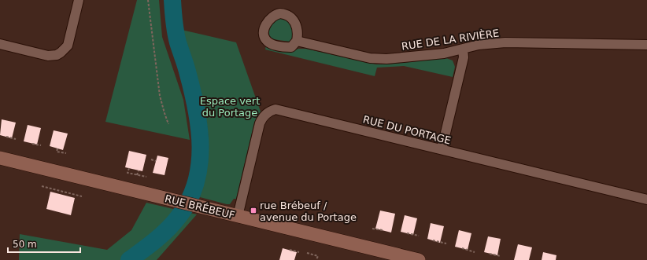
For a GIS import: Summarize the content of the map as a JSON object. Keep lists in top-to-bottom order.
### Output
{
  "streets": {
    "street": ["RUE DE LA RIVIÈRE", "RUE DU PORTAGE", "RUE BRÉBEUF"]
  },
  "crossings": [
    ["RUE DU PORTAGE", "RUE BRÉBEUF"]
  ],
  "parks": ["Espace vert du Portage"],
  "places": {
    "transit": ["rue Brébeuf / avenue du Portage"]
  },
  "scale_bar": "50 m"
}
